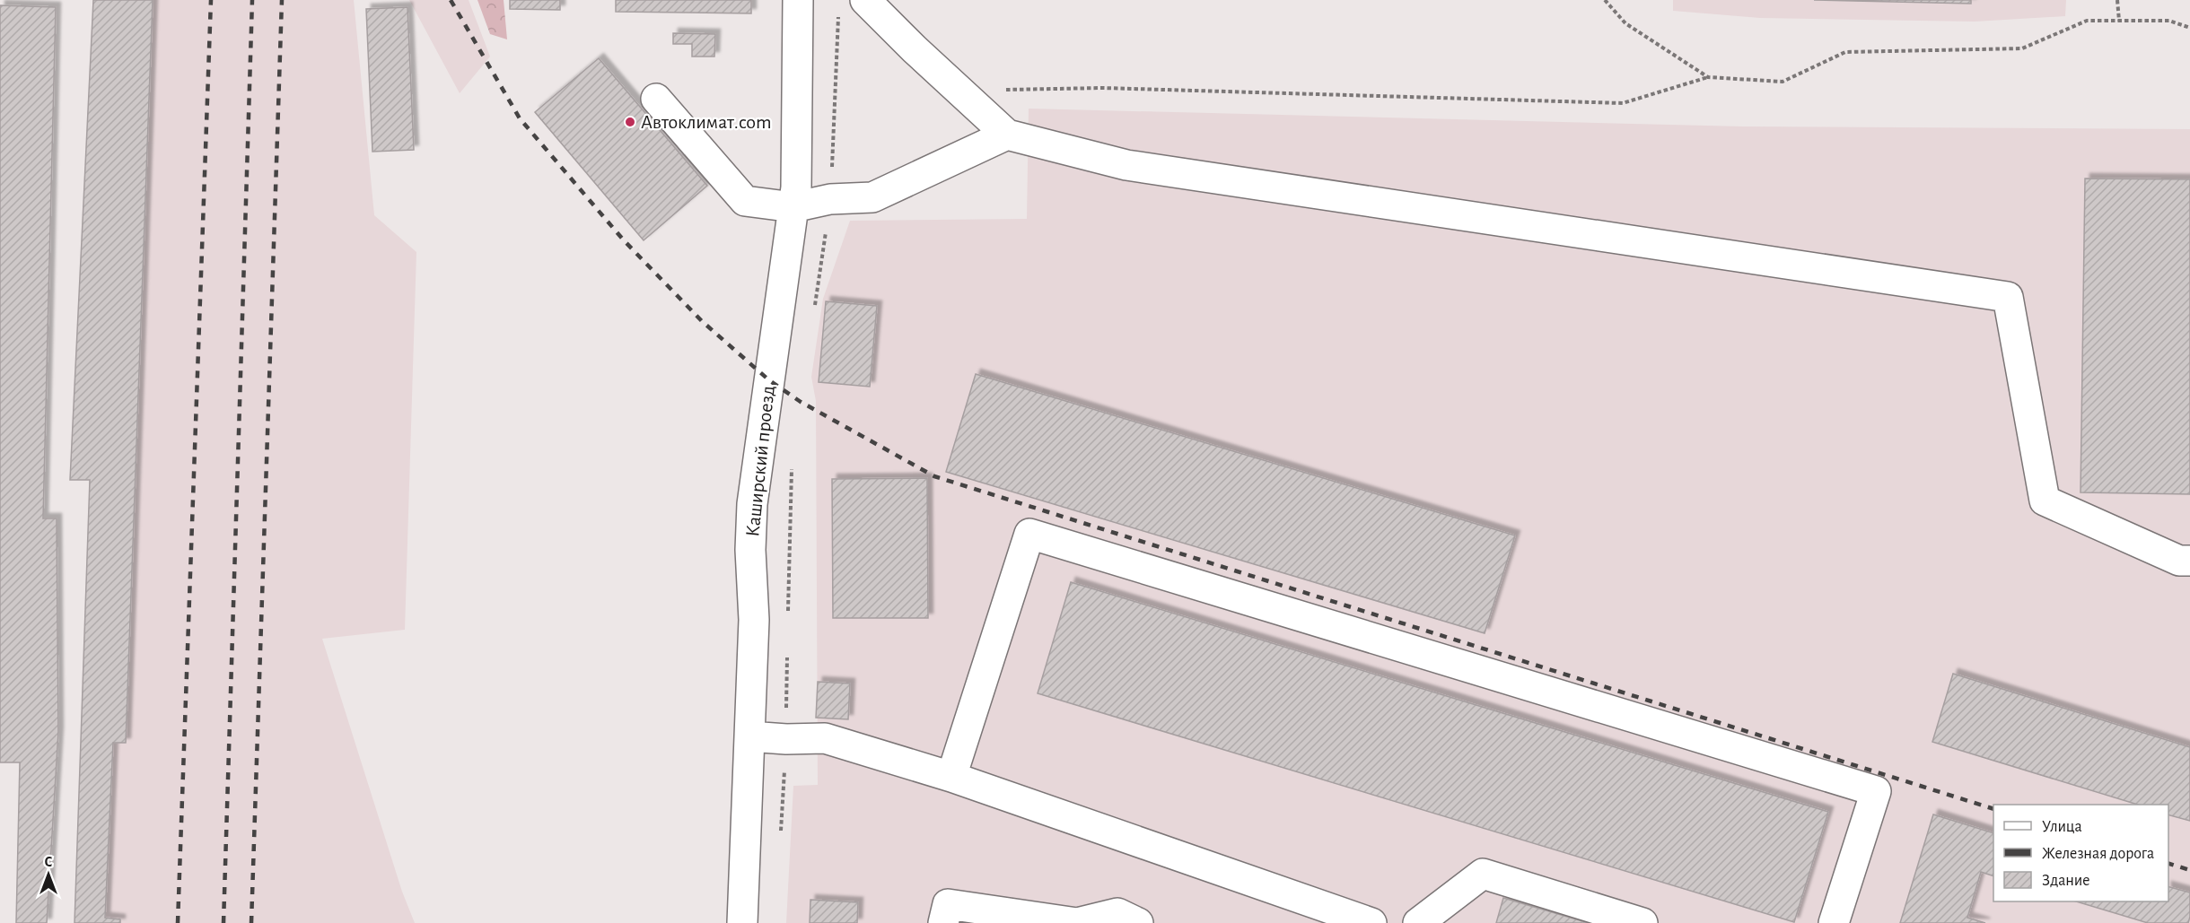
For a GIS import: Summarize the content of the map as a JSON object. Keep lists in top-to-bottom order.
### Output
{
  "streets": {
    "street": ["Каширский проезд"]
  },
  "places": ["Автоклимат.com"],
  "legend": ["Улица", "Железная дорога", "Здание"],
  "north": "top"
}
